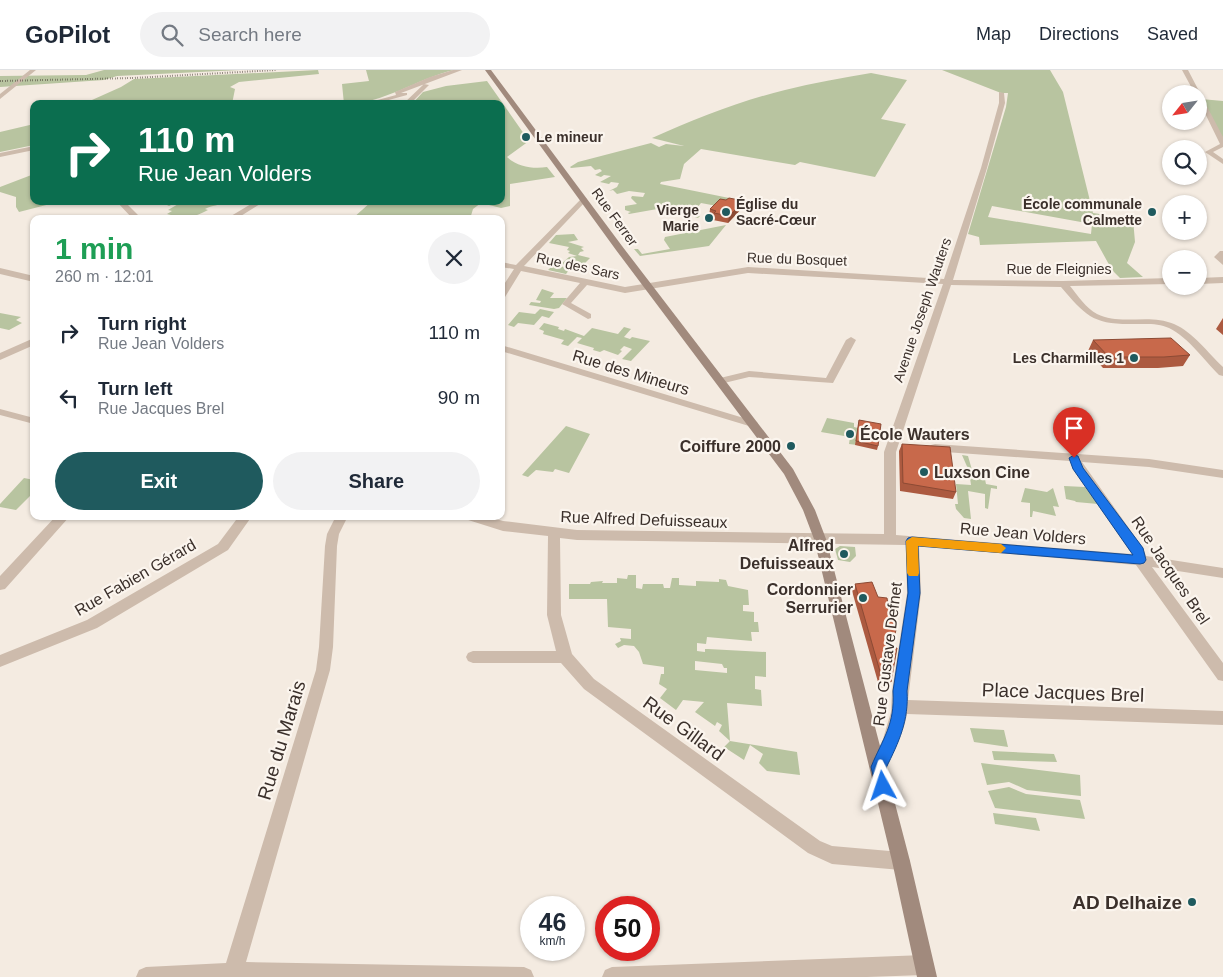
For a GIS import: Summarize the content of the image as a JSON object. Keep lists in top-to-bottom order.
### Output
{
  "streets": {
    "main road": ["Rue Ferrer"],
    "street": [
      "Rue du Bosquet",
      "Rue des Sars",
      "Rue de Fleignies",
      "Avenue Joseph Wauters",
      "Rue des Mineurs",
      "Rue Alfred Defuisseaux",
      "Rue Jean Volders",
      "Rue Jacques Brel",
      "Rue Fabien Gérard",
      "Rue Gustave Defnet",
      "Place Jacques Brel",
      "Rue Gillard",
      "Rue du Marais"
    ]
  },
  "crossings": [
    ["Rue Ferrer", "Rue du Bosquet"],
    ["Rue Ferrer", "Rue des Sars"],
    ["Rue Ferrer", "Rue des Mineurs"],
    ["Rue Ferrer", "Rue Alfred Defuisseaux"],
    ["Rue Ferrer", "Rue Jean Volders"],
    ["Rue Ferrer", "Rue Gustave Defnet"],
    ["Rue Ferrer", "Rue Gillard"],
    ["Rue du Bosquet", "Rue des Sars"],
    ["Rue du Bosquet", "Rue de Fleignies"],
    ["Rue du Bosquet", "Avenue Joseph Wauters"],
    ["Rue de Fleignies", "Avenue Joseph Wauters"],
    ["Avenue Joseph Wauters", "Rue Jean Volders"],
    ["Rue Alfred Defuisseaux", "Rue Jean Volders"],
    ["Rue Alfred Defuisseaux", "Rue Gillard"],
    ["Rue Jean Volders", "Rue Jacques Brel"],
    ["Rue Jean Volders", "Rue Gustave Defnet"],
    ["Rue Gustave Defnet", "Place Jacques Brel"]
  ],
  "places": [
    "Le mineur",
    "Église du Sacré-Cœur",
    "École communale Calmette",
    "Vierge Marie",
    "Les Charmilles 1",
    "École Wauters",
    "Coiffure 2000",
    "Luxson Cine",
    "Alfred Defuisseaux",
    "Cordonnier Serrurier",
    "AD Delhaize"
  ],
  "north": "bottom left",
  "page": {
    "header": "GoPilot",
    "search": "Search here",
    "nav": ["Map", "Directions", "Saved"],
    "map_buttons": ["+", "−"],
    "turn": ["110 m", "Rue Jean Volders"],
    "heading": ["1 min", "260 m · 12:01"],
    "list": [
      {
        "name": "Turn right",
        "note": "Rue Jean Volders",
        "value": "110 m"
      },
      {
        "name": "Turn left",
        "note": "Rue Jacques Brel",
        "value": "90 m"
      }
    ],
    "buttons": ["Exit", "Share"],
    "speed": "46 km/h",
    "limit": "50"
  }
}
